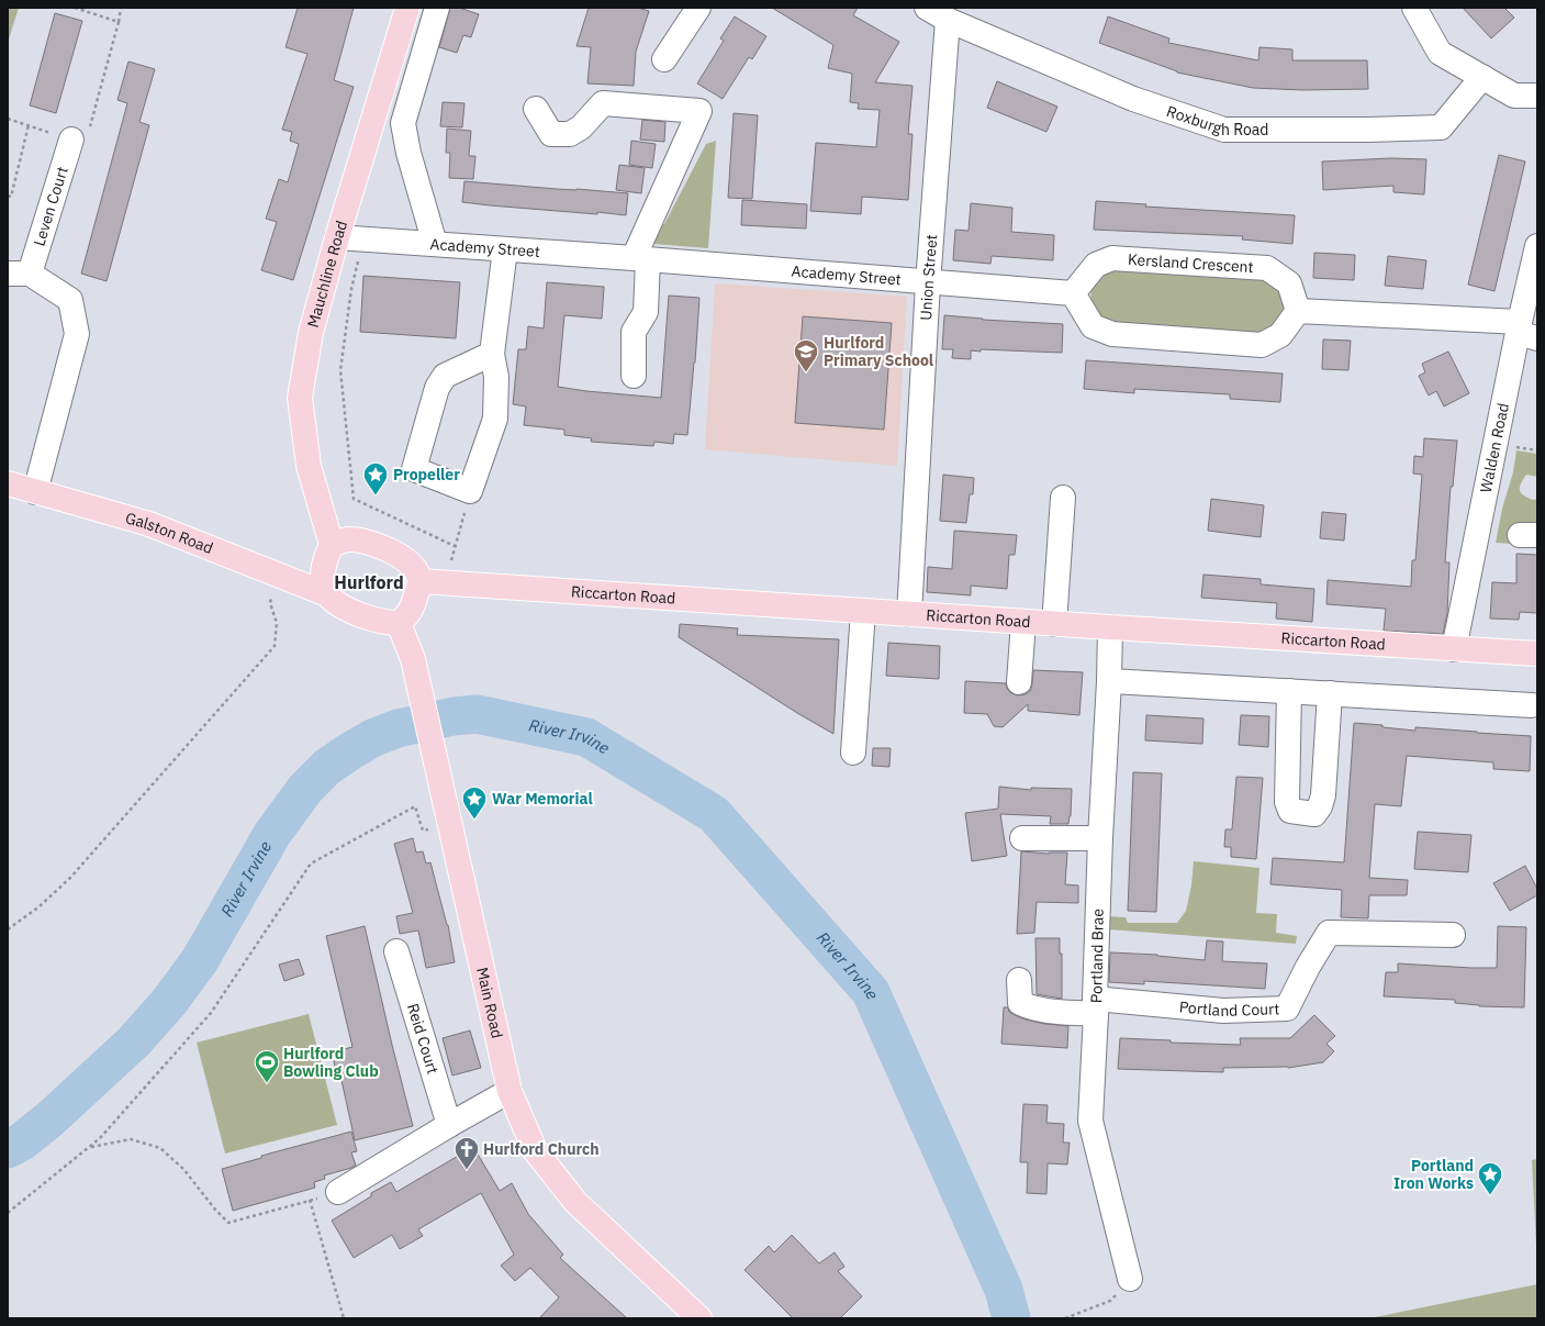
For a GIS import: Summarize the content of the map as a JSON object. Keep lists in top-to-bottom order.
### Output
{
  "streets": {
    "main road": [
      "Mauchline Road",
      "Galston Road",
      "Riccarton Road",
      "Main Road"
    ],
    "street": [
      "Roxburgh Road",
      "Leven Court",
      "Academy Street",
      "Kersland Crescent",
      "Union Street",
      "Walden Road",
      "Portland Brae",
      "Portland Court",
      "Reid Court"
    ]
  },
  "crossings": [
    ["Roxburgh Road", "Union Street"],
    ["Academy Street", "Mauchline Road"],
    ["Academy Street", "Union Street"],
    ["Mauchline Road", "Galston Road"],
    ["Mauchline Road", "Riccarton Road"],
    ["Mauchline Road", "Main Road"],
    ["Union Street", "Riccarton Road"],
    ["Walden Road", "Riccarton Road"],
    ["Galston Road", "Riccarton Road"],
    ["Galston Road", "Main Road"],
    ["Riccarton Road", "Portland Brae"],
    ["Riccarton Road", "Main Road"],
    ["Portland Brae", "Portland Court"]
  ],
  "districts": ["Hurlford"],
  "water": ["River Irvine"],
  "places": {
    "school or university": ["Hurlford Primary School"],
    "place": ["Propeller", "War Memorial", "Portland Iron Works"],
    "sports": ["Hurlford Bowling Club"],
    "church": ["Hurlford Church"]
  }
}
